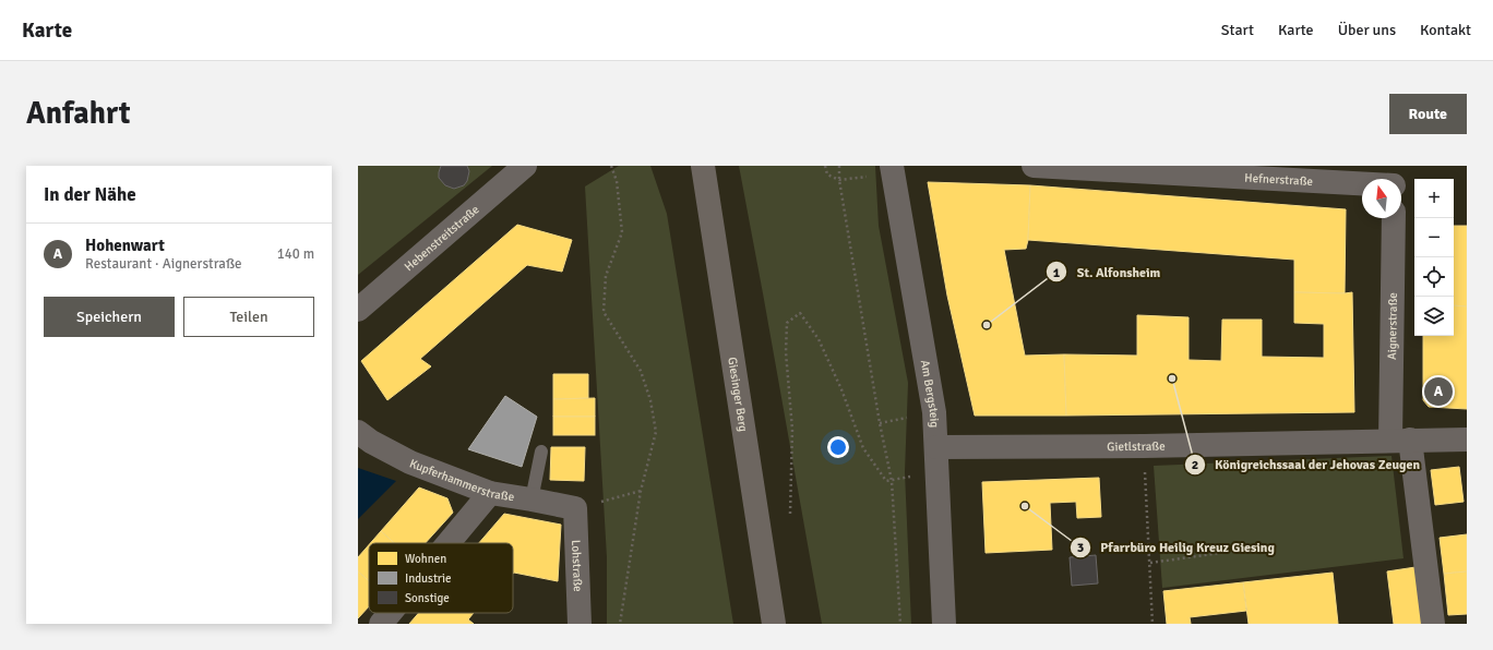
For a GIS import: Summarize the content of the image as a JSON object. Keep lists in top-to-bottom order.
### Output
{
  "streets": {
    "main road": ["Giesinger Berg"],
    "street": [
      "Hefnerstraße",
      "Hebenstreitstraße",
      "Aignerstraße",
      "Am Bergsteig",
      "Gietlstraße",
      "Kupferhammerstraße",
      "Lohstraße"
    ]
  },
  "crossings": [
    ["Aignerstraße", "Gietlstraße"],
    ["Am Bergsteig", "Gietlstraße"],
    ["Kupferhammerstraße", "Lohstraße"]
  ],
  "places": ["St. Alfonsheim", "Königreichssaal der Jehovas Zeugen", "Pfarrbüro Heilig Kreuz Giesing"],
  "legend": ["Wohnen", "Industrie", "Sonstige"],
  "north": "top",
  "page": {
    "header": "Karte",
    "nav": [
      "Start",
      "Karte",
      "Über uns",
      "Kontakt"
    ],
    "buttons": [
      "Route",
      ["Speichern", "Teilen"]
    ],
    "title": "Anfahrt",
    "heading": "In der Nähe",
    "map_buttons": ["+", "−"],
    "list": [
      {
        "mark": "A",
        "name": "Hohenwart",
        "note": "Restaurant · Aignerstraße",
        "value": "140 m"
      }
    ],
    "pins": "A"
  }
}
